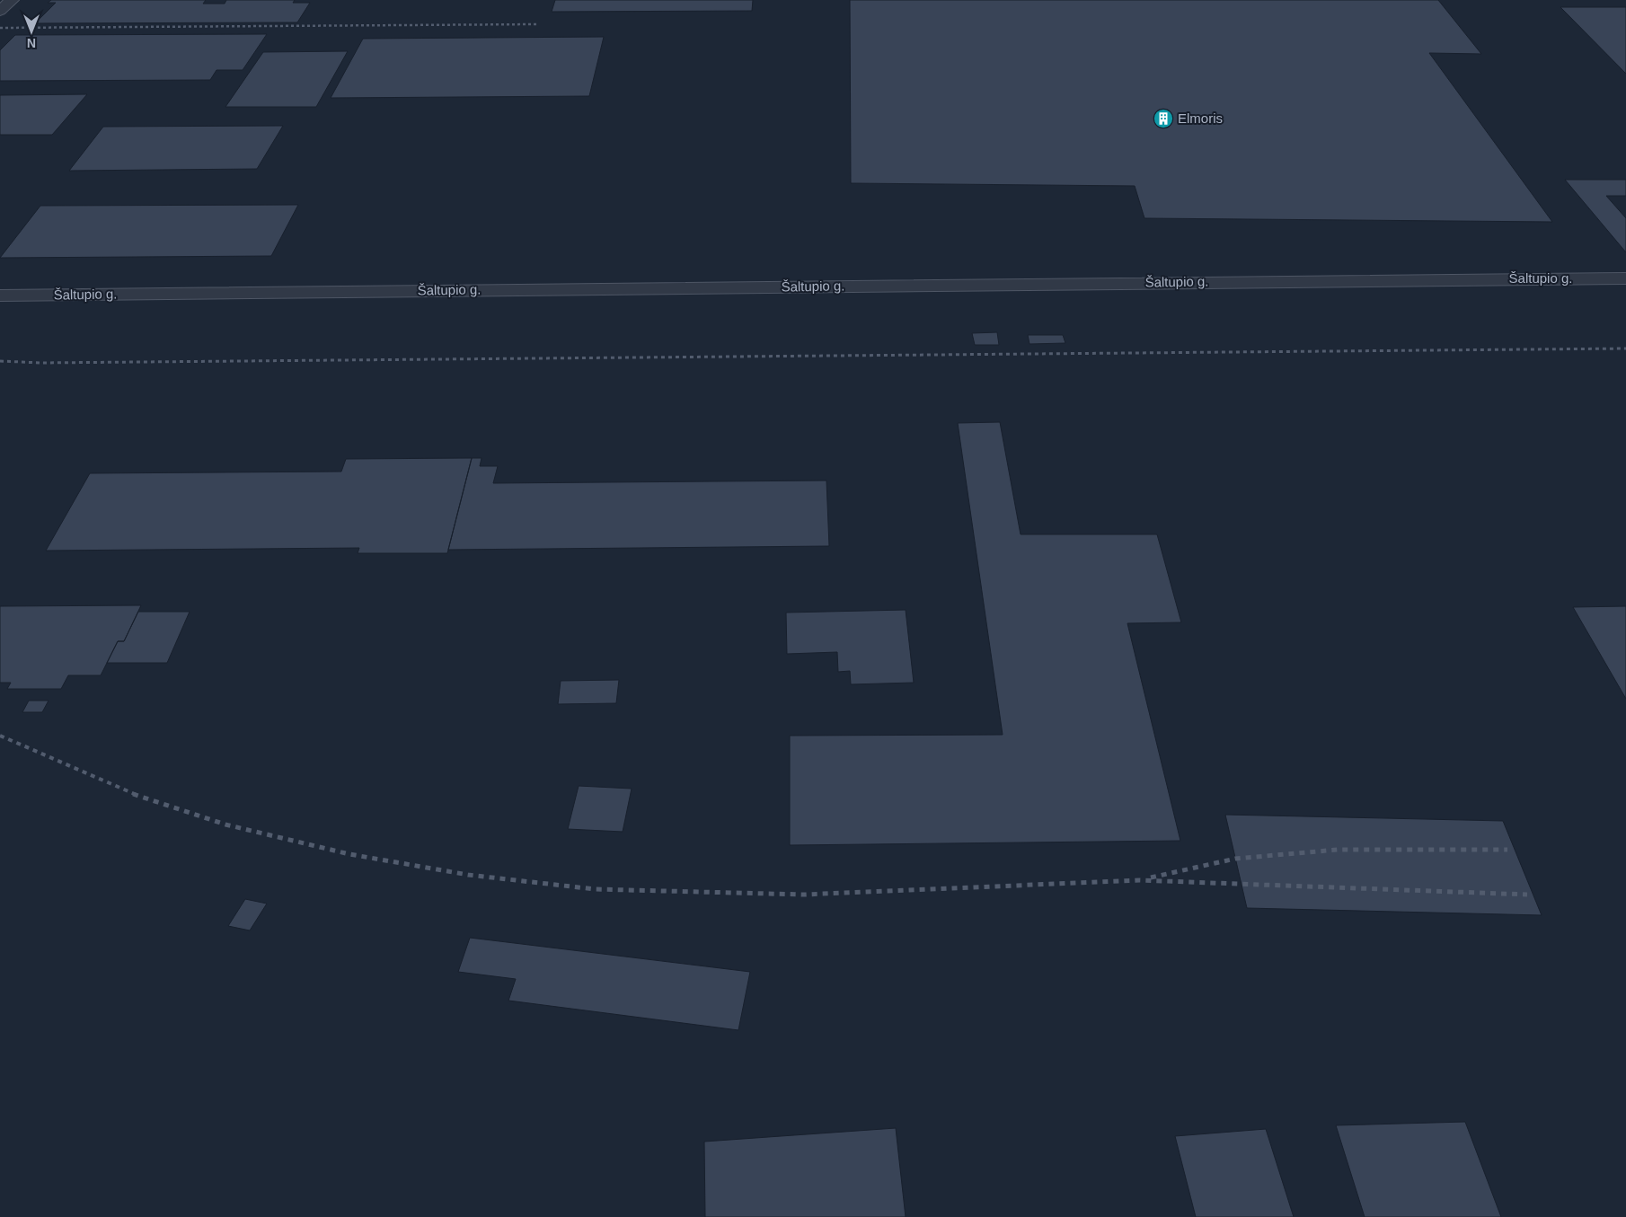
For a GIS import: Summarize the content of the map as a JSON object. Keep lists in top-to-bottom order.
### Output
{
  "streets": {
    "street": ["Šaltupio g."]
  },
  "places": {
    "building": ["Elmoris"]
  },
  "north": "bottom"
}
